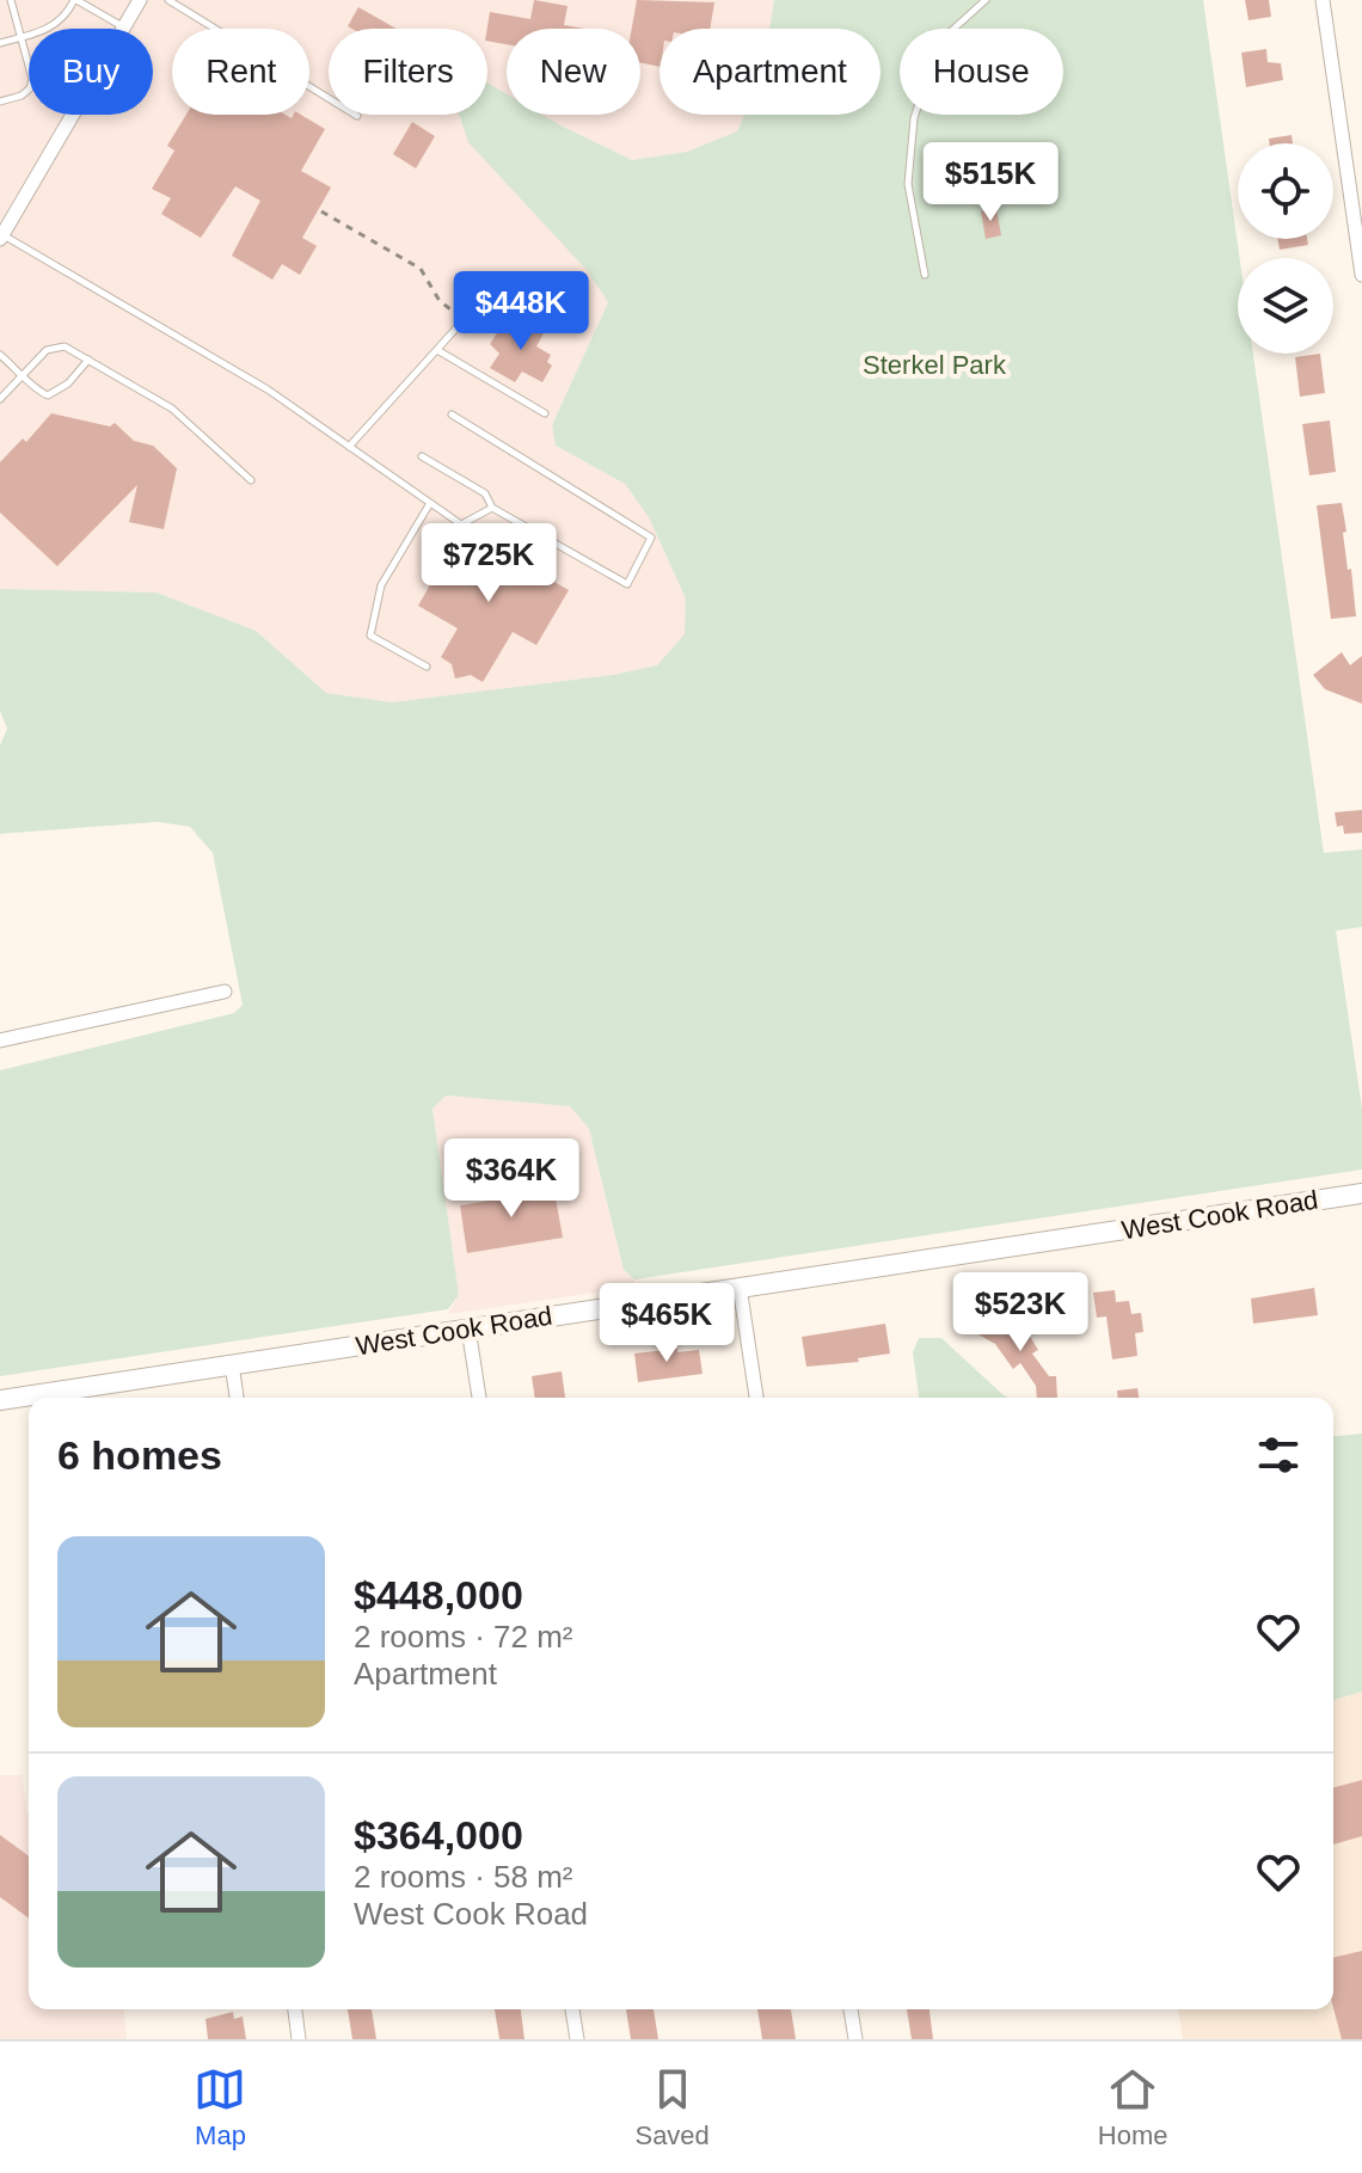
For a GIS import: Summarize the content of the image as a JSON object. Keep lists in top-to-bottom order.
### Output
{
  "streets": {
    "main road": ["West Cook Road"]
  },
  "parks": ["Sterkel Park"],
  "page": {
    "chip": [
      "Buy",
      "Rent",
      "Filters",
      "New",
      "Apartment",
      "House"
    ],
    "price": [
      "$515K",
      "$448K",
      "$725K",
      "$364K",
      "$523K",
      "$465K"
    ],
    "heading": "6 homes",
    "list": [
      {
        "name": "$448,000",
        "note": "2 rooms · 72 m² · Apartment"
      },
      {
        "name": "$364,000",
        "note": "2 rooms · 58 m² · West Cook Road"
      }
    ],
    "tabs": ["Map", "Saved", "Home"]
  }
}
